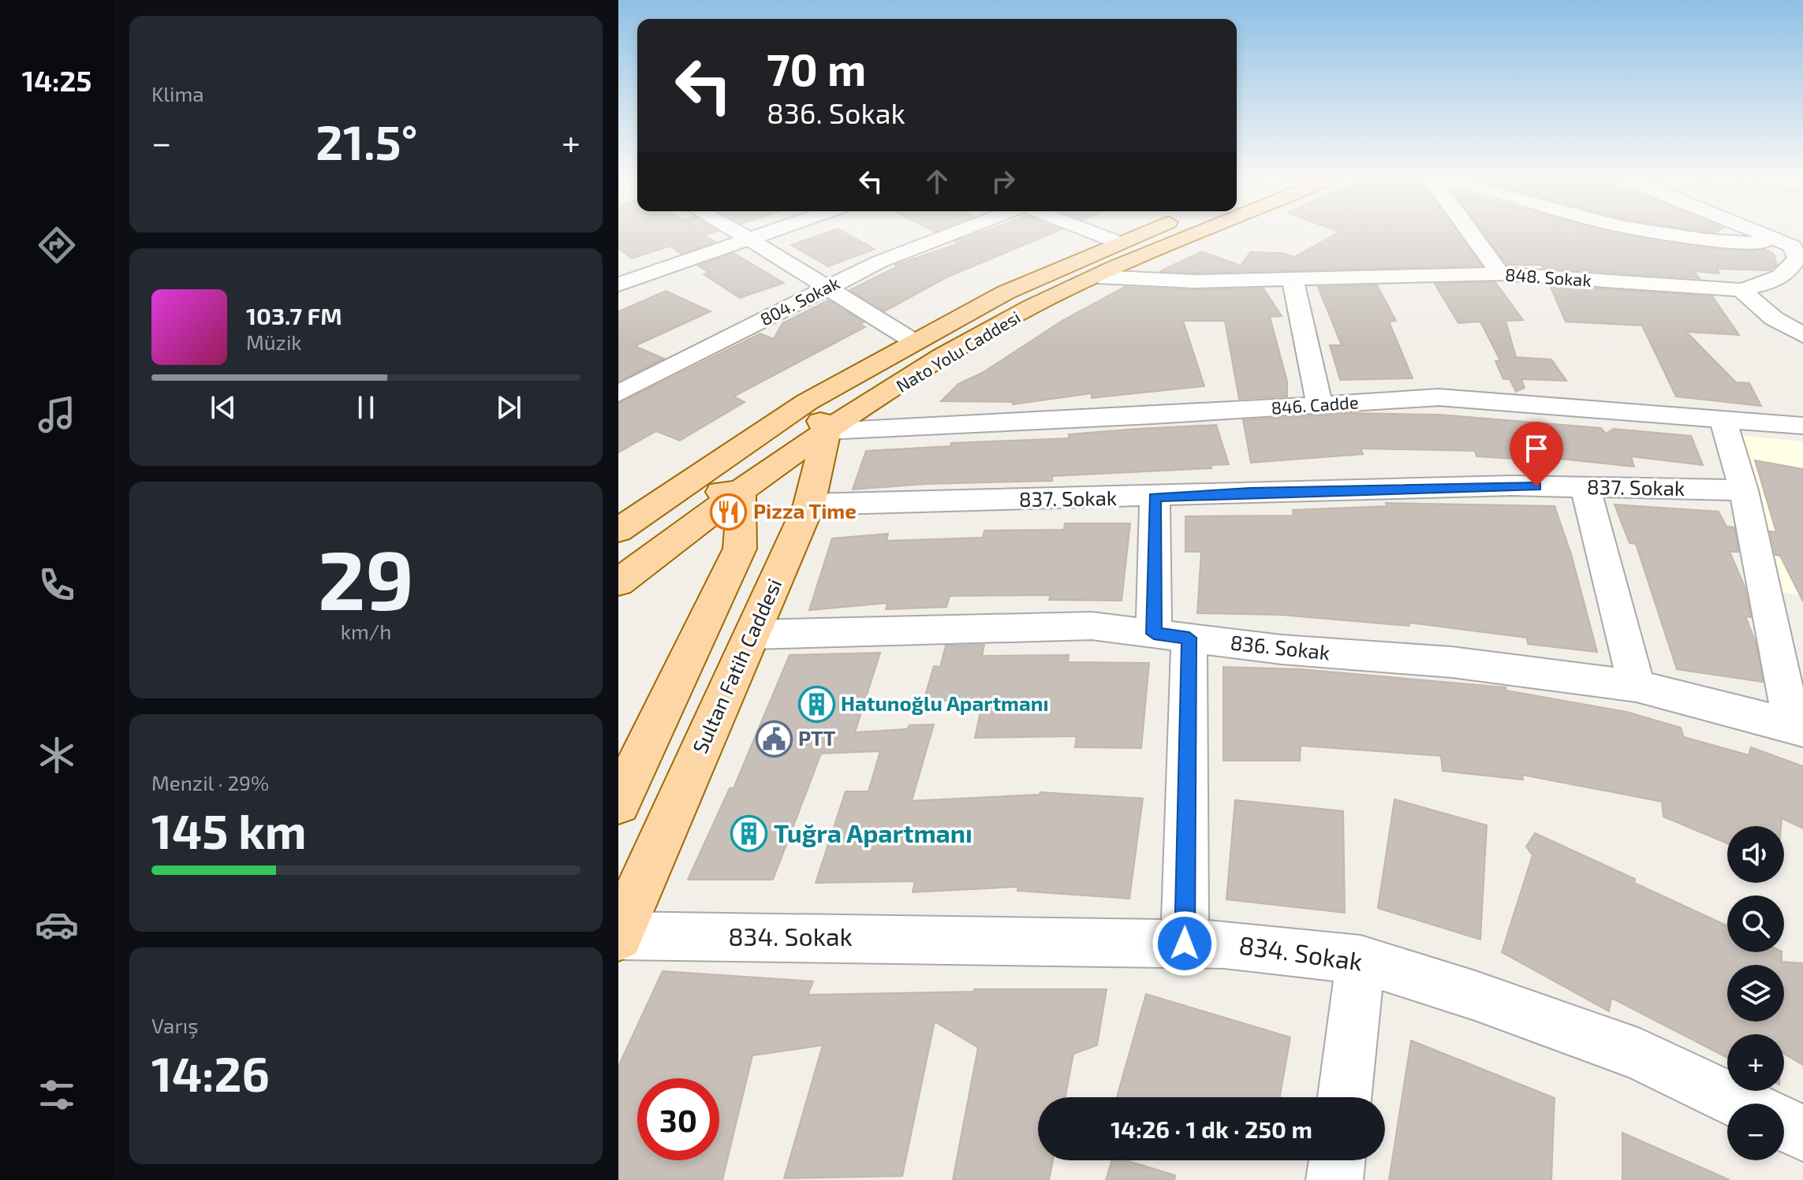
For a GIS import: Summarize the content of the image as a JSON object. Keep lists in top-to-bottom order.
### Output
{
  "streets": {
    "main road": ["Nato Yolu Caddesi", "Sultan Fatih Caddesi"],
    "street": [
      "848. Sokak",
      "804. Sokak",
      "846. Cadde",
      "837. Sokak",
      "836. Sokak",
      "834. Sokak"
    ]
  },
  "crossings": [
    ["848. Sokak", "Nato Yolu Caddesi"],
    ["Nato Yolu Caddesi", "846. Cadde"],
    ["Nato Yolu Caddesi", "Sultan Fatih Caddesi"],
    ["846. Cadde", "Sultan Fatih Caddesi"],
    ["837. Sokak", "Sultan Fatih Caddesi"],
    ["836. Sokak", "Sultan Fatih Caddesi"],
    ["Sultan Fatih Caddesi", "834. Sokak"]
  ],
  "places": {
    "restaurant": ["Pizza Time"],
    "building": ["Hatunoğlu Apartmanı", "Tuğra Apartmanı"],
    "public building": ["PTT"]
  },
  "page": {
    "tabs": "14:25",
    "tile": [
      "Klima",
      ["29", "km/h"],
      ["Menzil · 29%", "145 km"],
      ["Varış", "14:26"]
    ],
    "turn": ["70 m", "836. Sokak"],
    "heat": ["−", "21.5°", "+"],
    "song": ["103.7 FM", "Müzik"],
    "map_buttons": ["+", "−"],
    "limit": "30",
    "trip": "14:26 · 1 dk · 250 m"
  }
}
